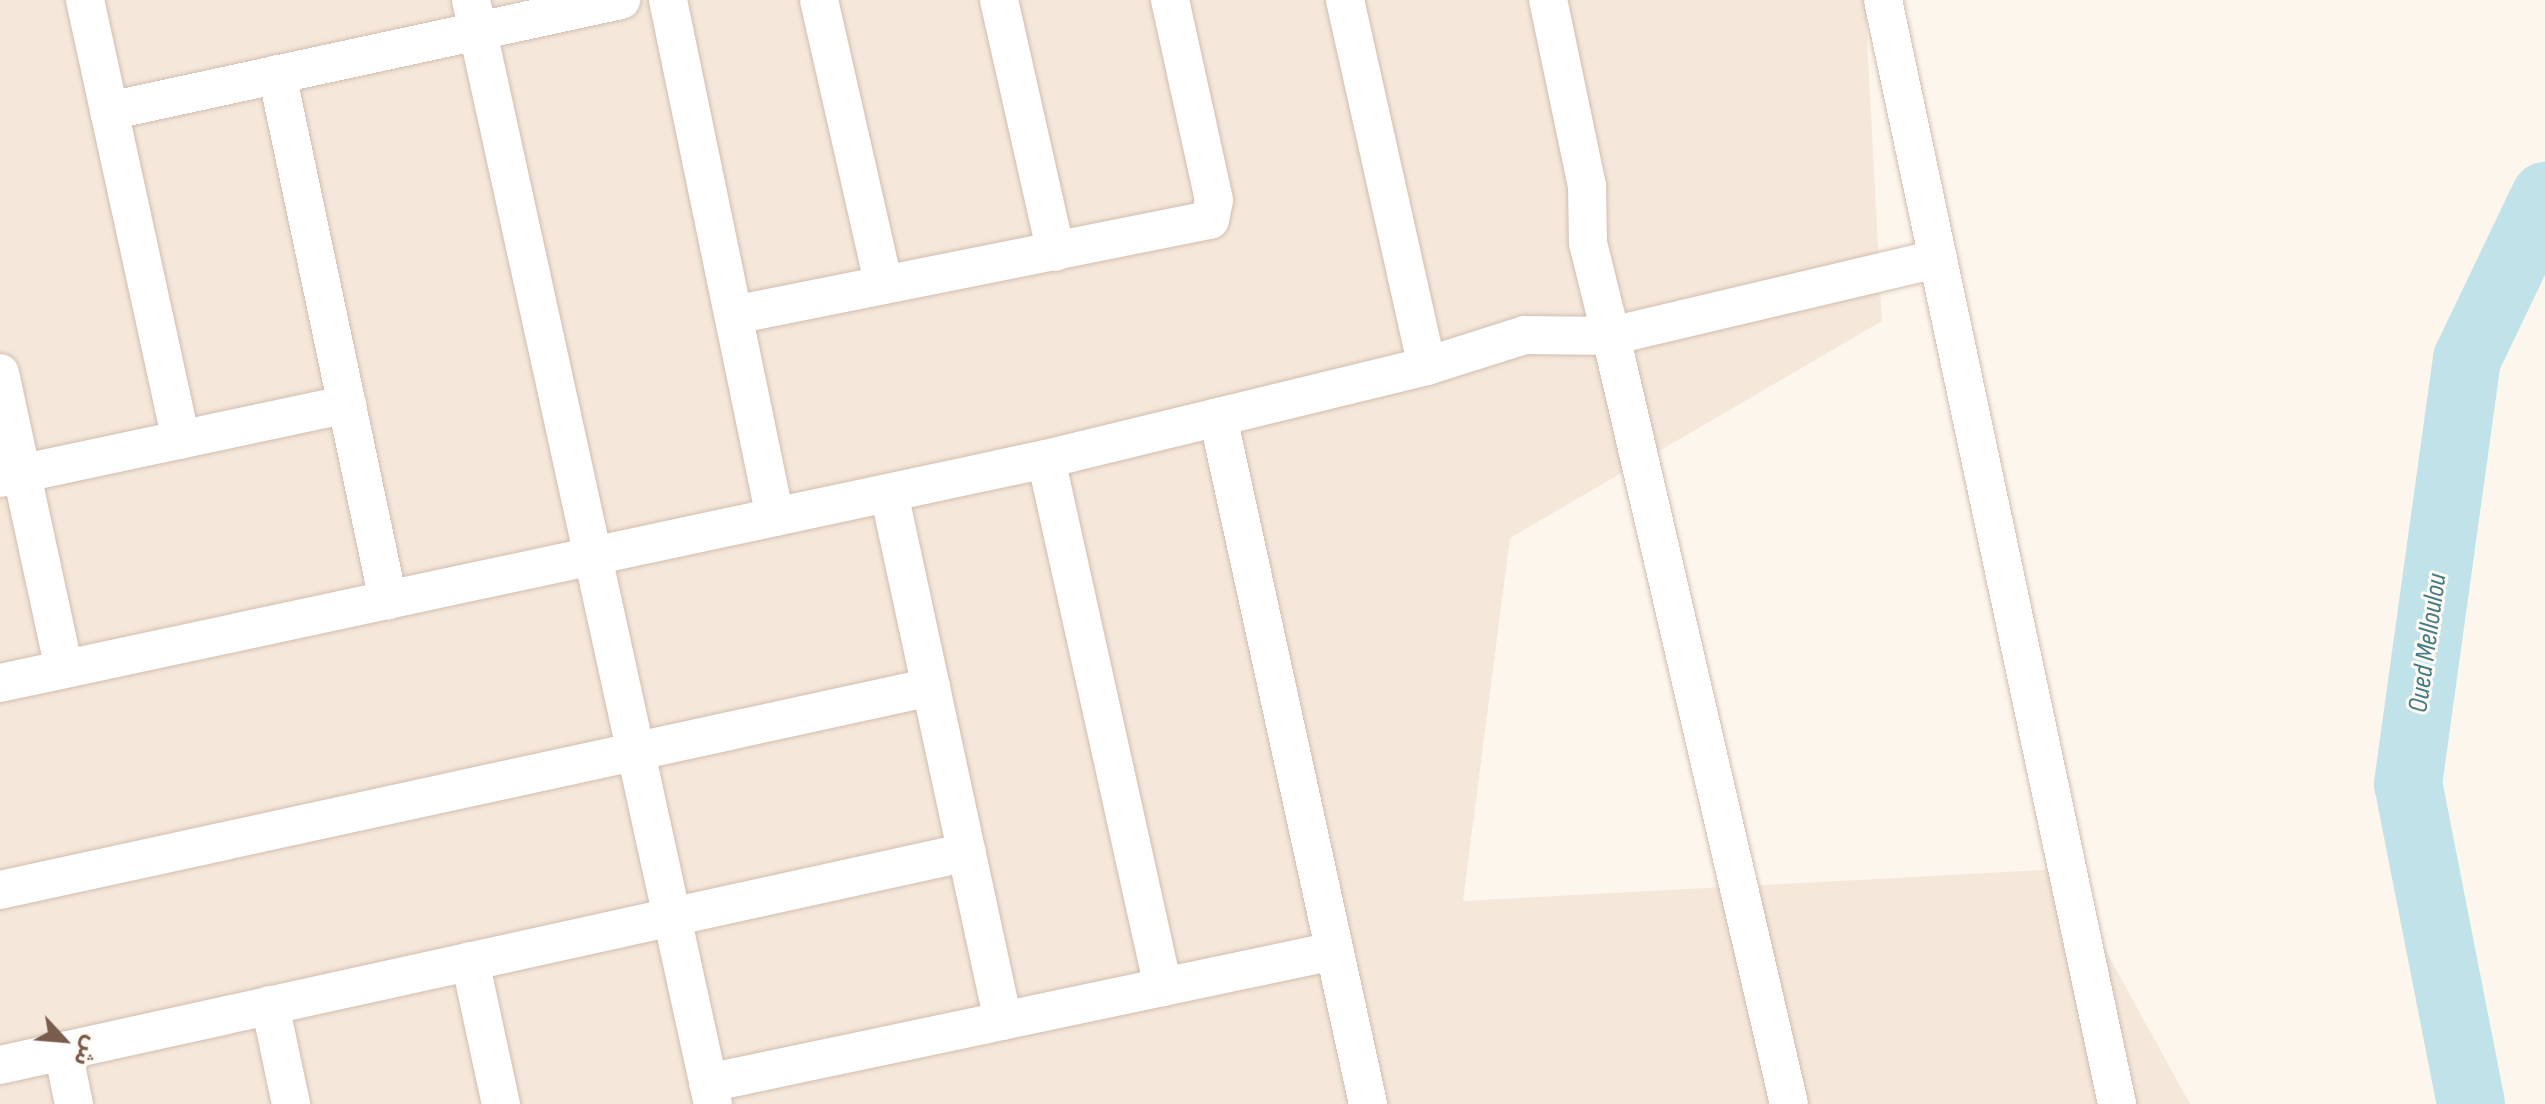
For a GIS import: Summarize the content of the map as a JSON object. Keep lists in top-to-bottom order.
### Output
{
  "water": ["Oued Melloulou"],
  "north": "bottom right"
}
